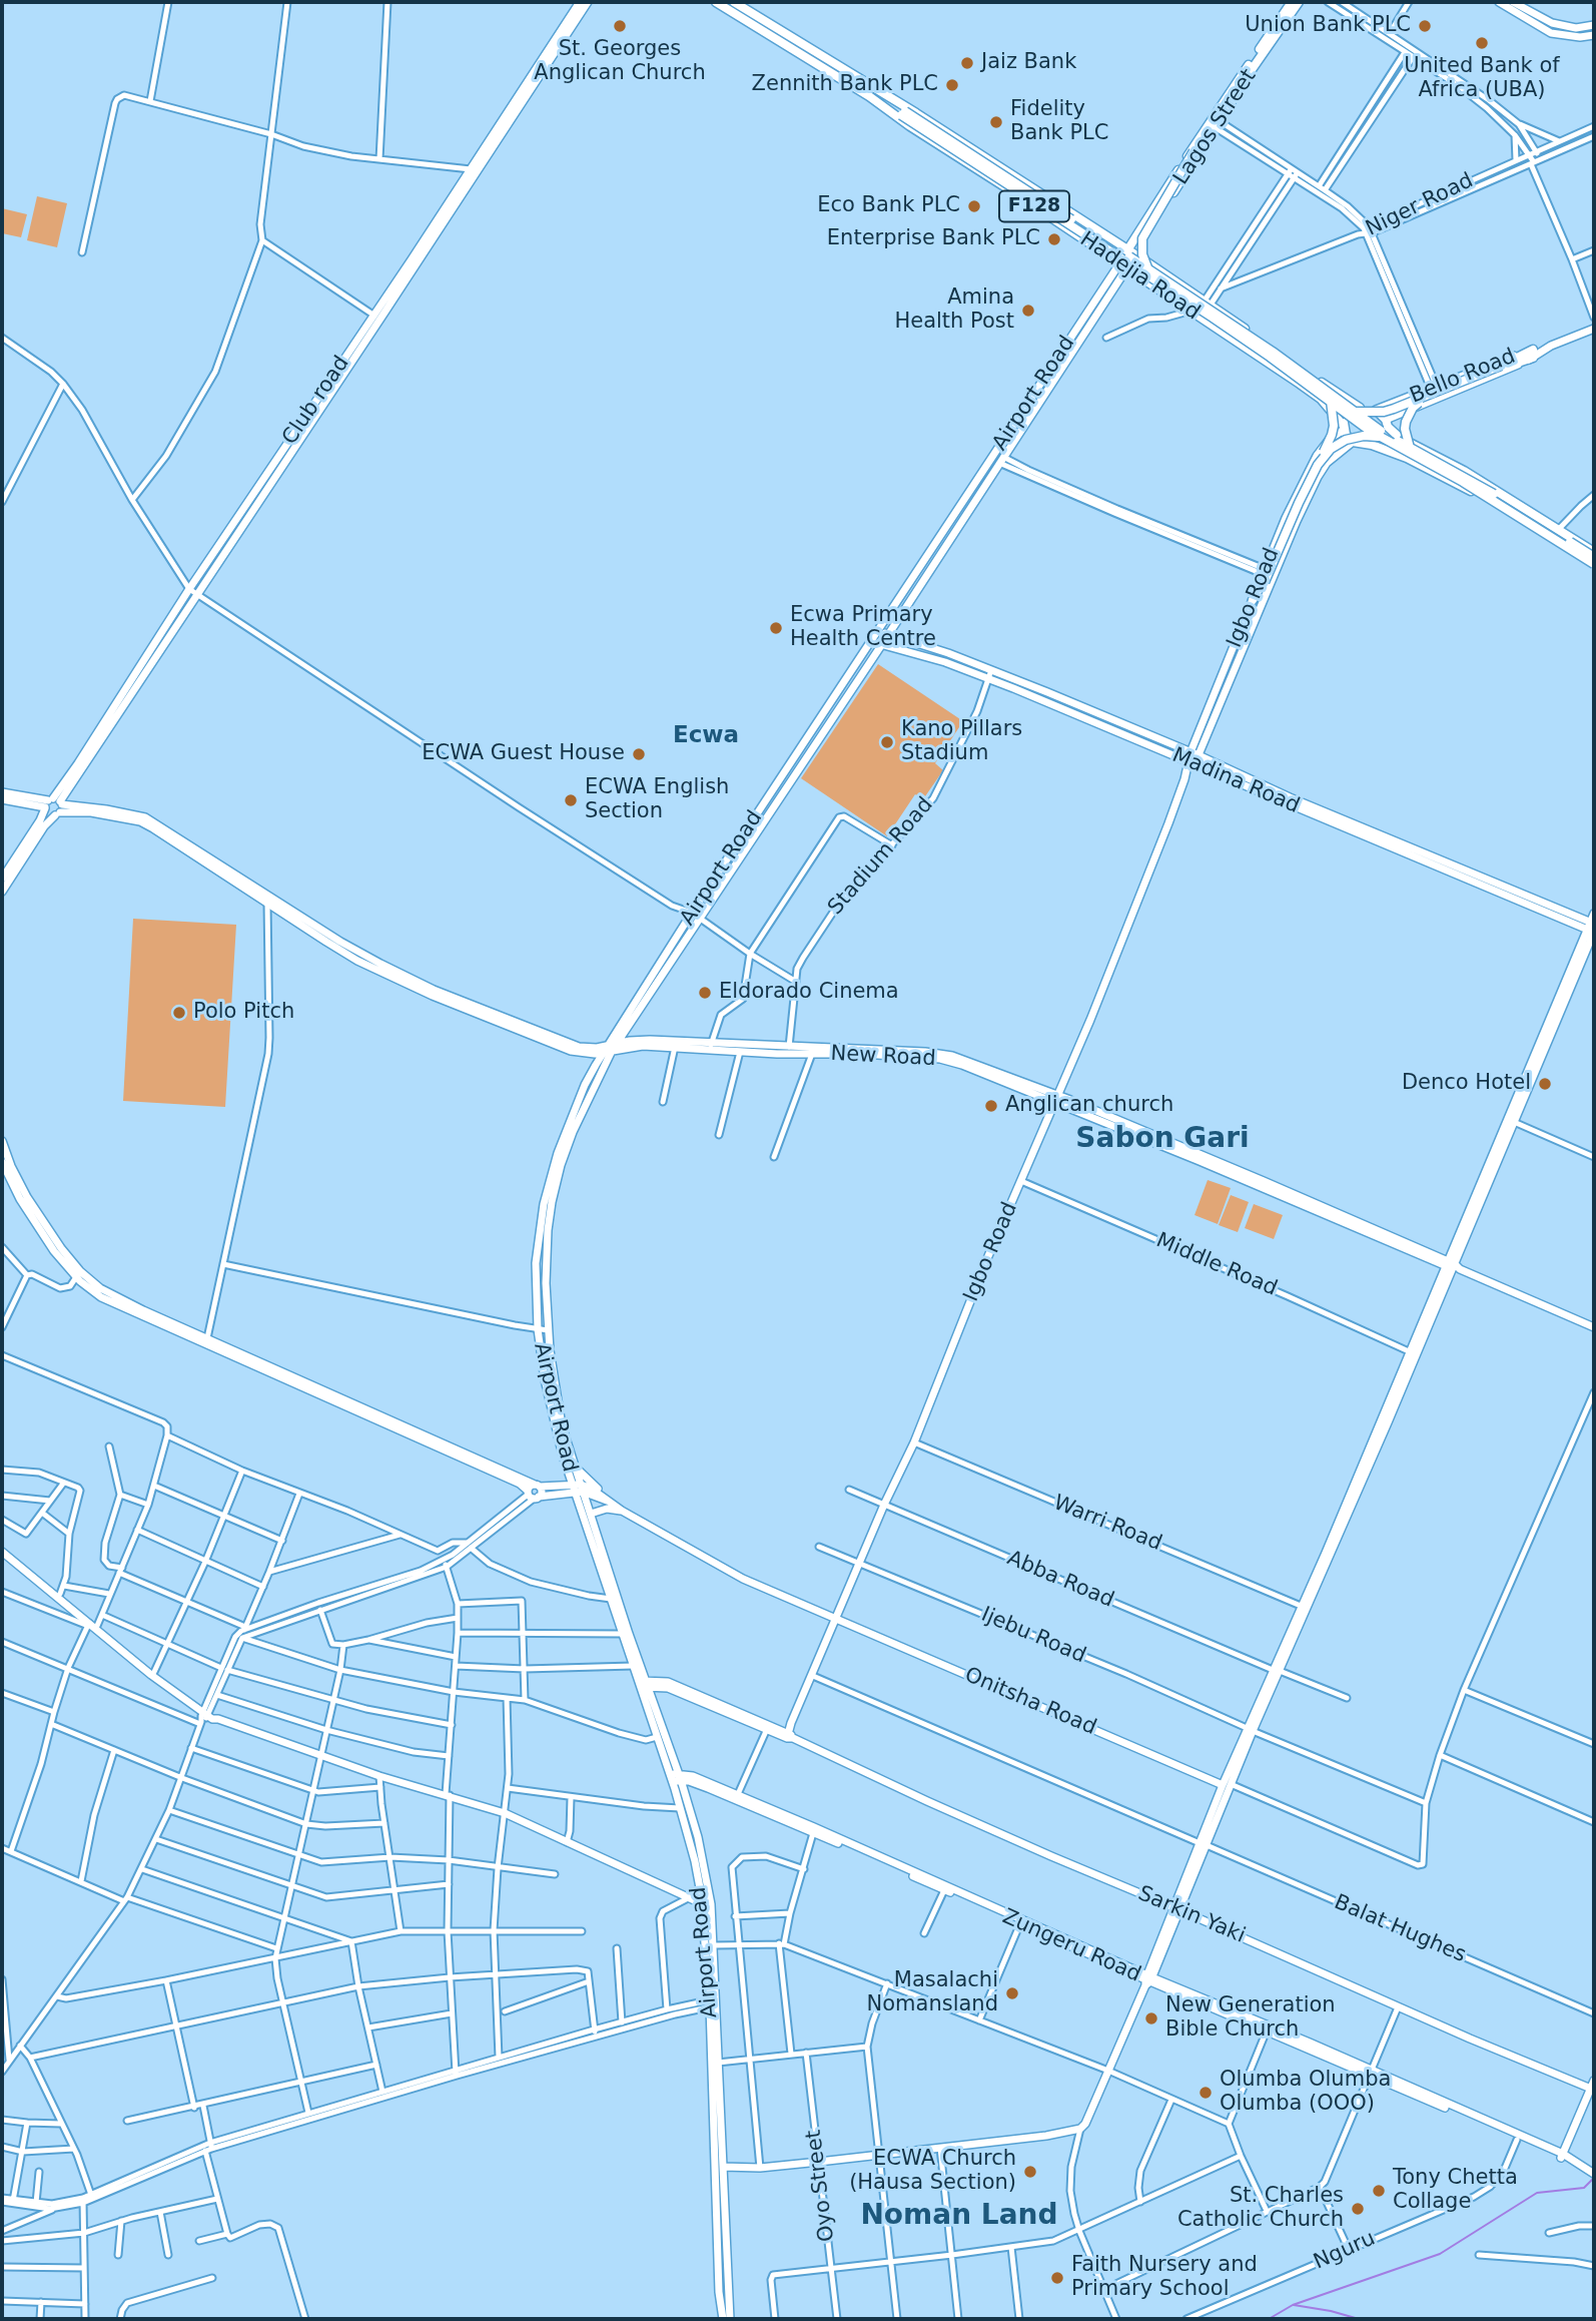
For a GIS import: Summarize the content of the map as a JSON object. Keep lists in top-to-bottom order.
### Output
{
  "streets": {
    "main road": [
      "Lagos Street",
      "F128",
      "Hadejia Road",
      "Bello Road",
      "Airport Road",
      "Club road",
      "Igbo Road",
      "Madina Road",
      "New Road",
      "Onitsha Road",
      "Sarkin Yaki",
      "Zungeru Road"
    ],
    "street": [
      "Niger Road",
      "Stadium Road",
      "Middle Road",
      "Warri Road",
      "Abba Road",
      "Ijebu Road",
      "Balat Hughes",
      "Oyo Street",
      "Nguru"
    ]
  },
  "crossings": [
    ["Lagos Street", "Hadejia Road"],
    ["F128", "Hadejia Road"],
    ["F128", "Bello Road"],
    ["F128", "Igbo Road"],
    ["Hadejia Road", "Airport Road"],
    ["Hadejia Road", "Igbo Road"],
    ["Airport Road", "Madina Road"],
    ["Airport Road", "New Road"],
    ["Airport Road", "Sarkin Yaki"],
    ["Airport Road", "Zungeru Road"],
    ["Igbo Road", "Madina Road"],
    ["Igbo Road", "New Road"],
    ["Igbo Road", "Middle Road"],
    ["Igbo Road", "Warri Road"],
    ["Igbo Road", "Abba Road"],
    ["Igbo Road", "Ijebu Road"],
    ["Igbo Road", "Onitsha Road"],
    ["Igbo Road", "Sarkin Yaki"],
    ["Igbo Road", "Balat Hughes"],
    ["Madina Road", "Stadium Road"],
    ["Stadium Road", "New Road"],
    ["Ijebu Road", "Onitsha Road"],
    ["Zungeru Road", "Nguru"]
  ],
  "districts": ["Ecwa", "Sabon Gari", "Noman Land"],
  "places": [
    "St. Georges Anglican Church",
    "Union Bank PLC",
    "United Bank of Africa (UBA)",
    "Jaiz Bank",
    "Zennith Bank PLC",
    "Fidelity Bank PLC",
    "Eco Bank PLC",
    "Enterprise Bank PLC",
    "Amina Health Post",
    "Ecwa Primary Health Centre",
    "Kano Pillars Stadium",
    "ECWA Guest House",
    "ECWA English Section",
    "Eldorado Cinema",
    "Polo Pitch",
    "Denco Hotel",
    "Anglican church",
    "Masalachi Nomansland",
    "New Generation Bible Church",
    "Olumba Olumba Olumba (OOO)",
    "ECWA Church (Hausa Section)",
    "Tony Chetta Collage",
    "St. Charles Catholic Church",
    "Faith Nursery and Primary School"
  ]
}
